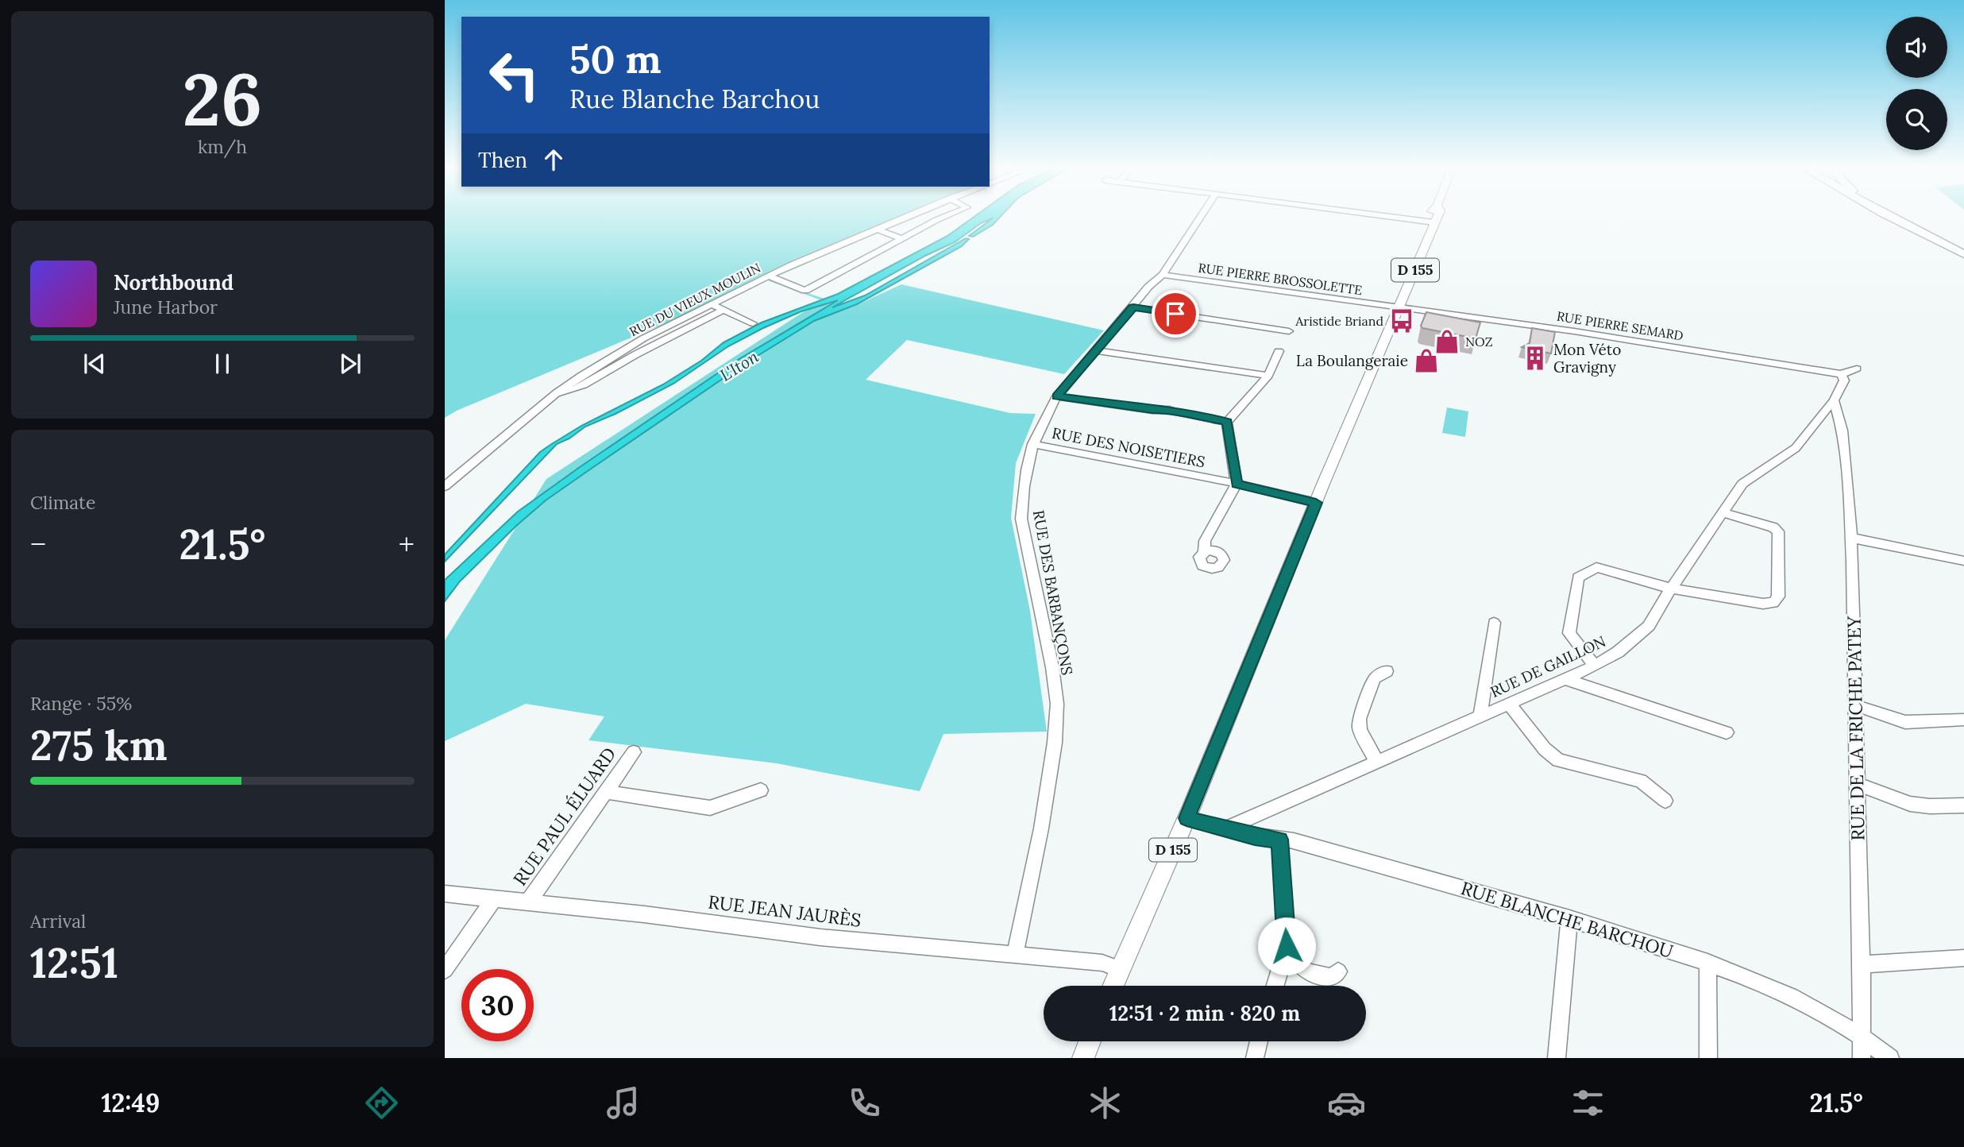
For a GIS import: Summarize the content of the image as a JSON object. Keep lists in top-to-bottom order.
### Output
{
  "streets": {
    "main road": ["D 155"],
    "street": [
      "RUE PIERRE BROSSOLETTE",
      "RUE DU VIEUX MOULIN",
      "RUE PIERRE SEMARD",
      "RUE DES NOISETIERS",
      "RUE DES BARBANÇONS",
      "RUE DE GAILLON",
      "RUE DE LA FRICHE PATEY",
      "RUE PAUL ÉLUARD",
      "RUE JEAN JAURÈS",
      "RUE BLANCHE BARCHOU"
    ]
  },
  "crossings": [
    ["D 155", "RUE PIERRE BROSSOLETTE"],
    ["D 155", "RUE PIERRE SEMARD"],
    ["D 155", "RUE DES NOISETIERS"],
    ["D 155", "RUE JEAN JAURÈS"],
    ["RUE PIERRE BROSSOLETTE", "RUE PIERRE SEMARD"],
    ["RUE PIERRE BROSSOLETTE", "RUE DES BARBANÇONS"],
    ["RUE PIERRE SEMARD", "RUE DE GAILLON"],
    ["RUE DES NOISETIERS", "RUE DES BARBANÇONS"],
    ["RUE DES BARBANÇONS", "RUE JEAN JAURÈS"],
    ["RUE DE GAILLON", "RUE DE LA FRICHE PATEY"],
    ["RUE DE GAILLON", "RUE BLANCHE BARCHOU"],
    ["RUE DE LA FRICHE PATEY", "RUE BLANCHE BARCHOU"],
    ["RUE PAUL ÉLUARD", "RUE JEAN JAURÈS"]
  ],
  "water": ["L'Iton"],
  "places": {
    "bus stop": ["Aristide Briand"],
    "shop": ["NOZ", "La Boulangeraie"],
    "building": ["Mon Véto Gravigny"]
  },
  "page": {
    "tile": [
      ["26", "km/h"],
      "Climate",
      ["Range · 55%", "275 km"],
      ["Arrival", "12:51"]
    ],
    "turn": ["50 m", "Rue Blanche Barchou"],
    "then": "Then",
    "song": ["Northbound", "June Harbor"],
    "heat": ["−", "21.5°", "+"],
    "limit": "30",
    "trip": "12:51 · 2 min · 820 m",
    "tabs": ["12:49", "21.5°"]
  }
}
